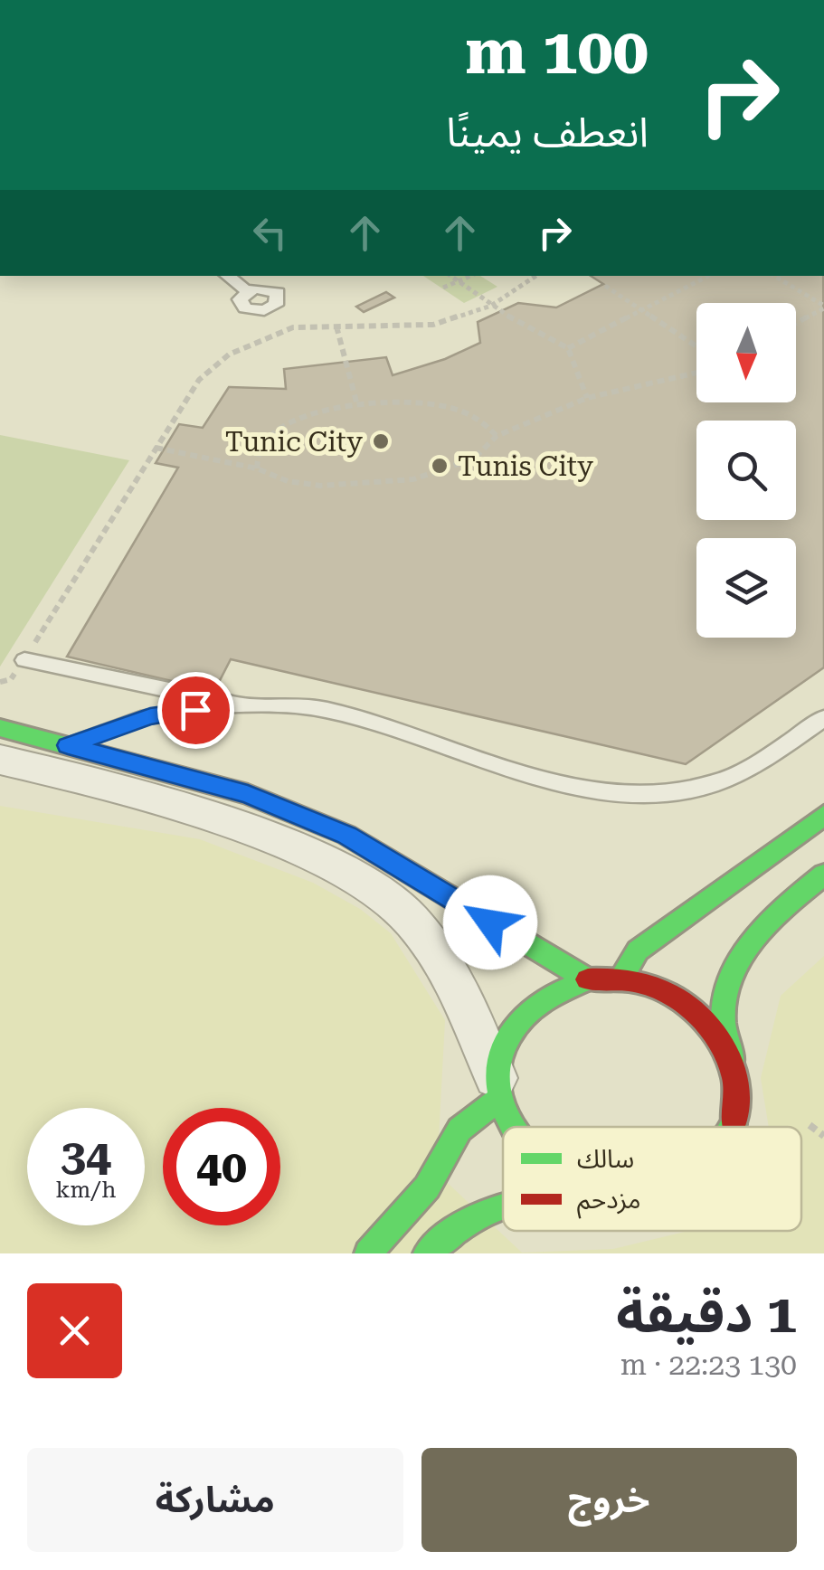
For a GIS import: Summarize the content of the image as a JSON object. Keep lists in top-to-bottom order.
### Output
{
  "places": ["Tunic City", "Tunis City"],
  "legend": ["سالك", "مزدحم"],
  "north": "bottom",
  "page": {
    "turn": ["100 m", "انعطف يمينًا"],
    "speed": "34 km/h",
    "limit": "40",
    "heading": ["1 دقيقة", "130 m · 22:23"],
    "buttons": ["خروج", "مشاركة"]
  }
}
